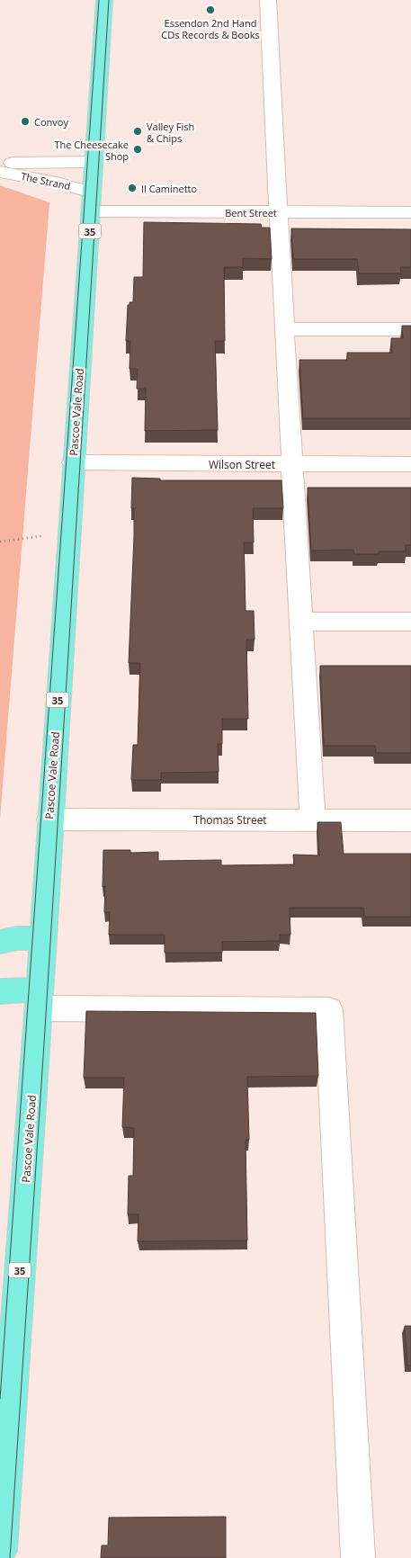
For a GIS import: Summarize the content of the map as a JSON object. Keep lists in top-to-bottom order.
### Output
{
  "streets": {
    "main road": ["35", "Pascoe Vale Road"],
    "street": [
      "The Strand",
      "Bent Street",
      "Wilson Street",
      "Thomas Street"
    ]
  },
  "crossings": [
    ["The Strand", "Pascoe Vale Road"],
    ["Bent Street", "Pascoe Vale Road"],
    ["Pascoe Vale Road", "Wilson Street"],
    ["Pascoe Vale Road", "Thomas Street"]
  ],
  "places": [
    "Essendon 2nd Hand CDs Records & Books",
    "Convoy",
    "Valley Fish & Chips",
    "The Cheesecake Shop",
    "Il Caminetto"
  ]
}
